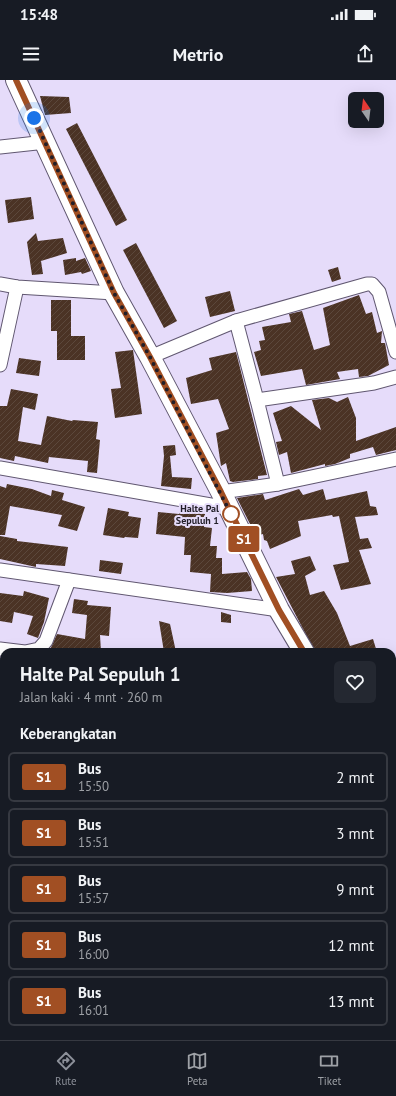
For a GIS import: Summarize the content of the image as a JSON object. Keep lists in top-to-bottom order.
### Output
{
  "places": ["Halte Pal Sepuluh 1"],
  "lines": ["bus line S1"],
  "north": "top",
  "page": {
    "status": "15:48",
    "header": "Metrio",
    "on_map": "S1",
    "heading": [
      ["Halte Pal Sepuluh 1", "Jalan kaki · 4 mnt · 260 m"],
      "Keberangkatan"
    ],
    "list": [
      {
        "mark": "S1",
        "name": "Bus",
        "note": "15:50",
        "value": "2 mnt"
      },
      {
        "mark": "S1",
        "name": "Bus",
        "note": "15:51",
        "value": "3 mnt"
      },
      {
        "mark": "S1",
        "name": "Bus",
        "note": "15:57",
        "value": "9 mnt"
      },
      {
        "mark": "S1",
        "name": "Bus",
        "note": "16:00",
        "value": "12 mnt"
      },
      {
        "mark": "S1",
        "name": "Bus",
        "note": "16:01",
        "value": "13 mnt"
      }
    ],
    "tabs": ["Rute", "Peta", "Tiket"]
  }
}
